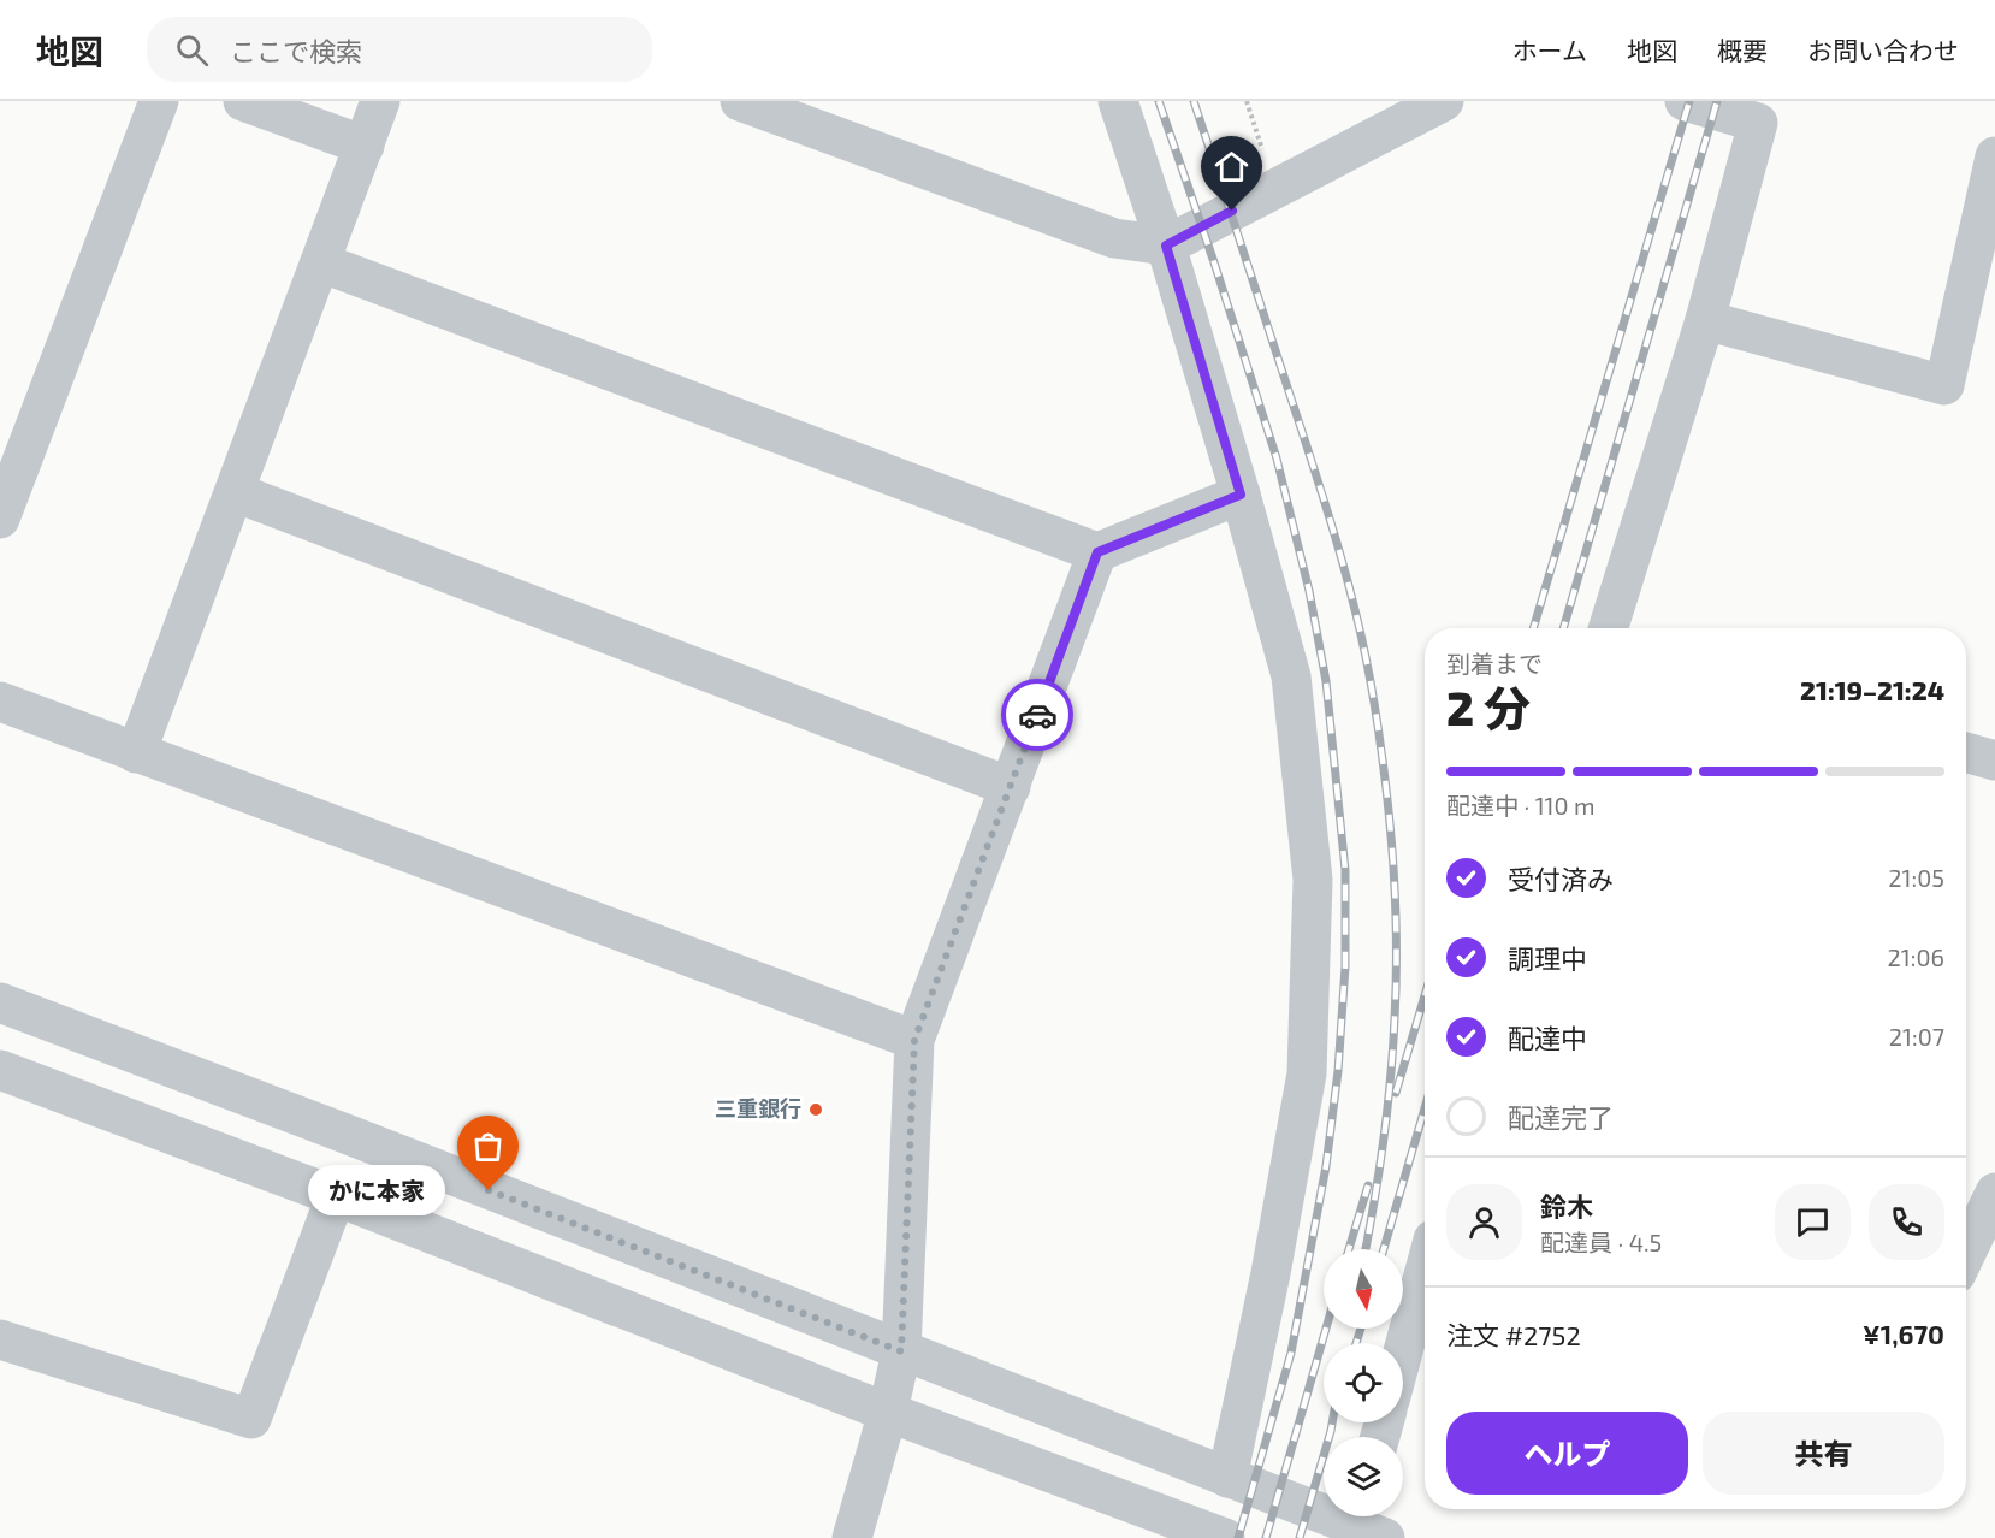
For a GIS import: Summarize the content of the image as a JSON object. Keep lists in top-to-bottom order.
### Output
{
  "places": ["三重銀行", "かに本家"],
  "north": "bottom",
  "page": {
    "header": "地図",
    "search": "ここで検索",
    "nav": [
      "ホーム",
      "地図",
      "概要",
      "お問い合わせ"
    ],
    "heading": ["2 分", "到着まで", "21:19–21:24"],
    "panel": [
      "鈴木",
      "配達員 · 4.5",
      "注文 #2752",
      "¥1,670"
    ],
    "bar": "配達中 · 110 m",
    "list": [
      ["受付済み", "21:05"],
      ["調理中", "21:06"],
      ["配達中", "21:07"],
      "配達完了"
    ],
    "bubble": "かに本家",
    "buttons": ["ヘルプ", "共有"]
  }
}
